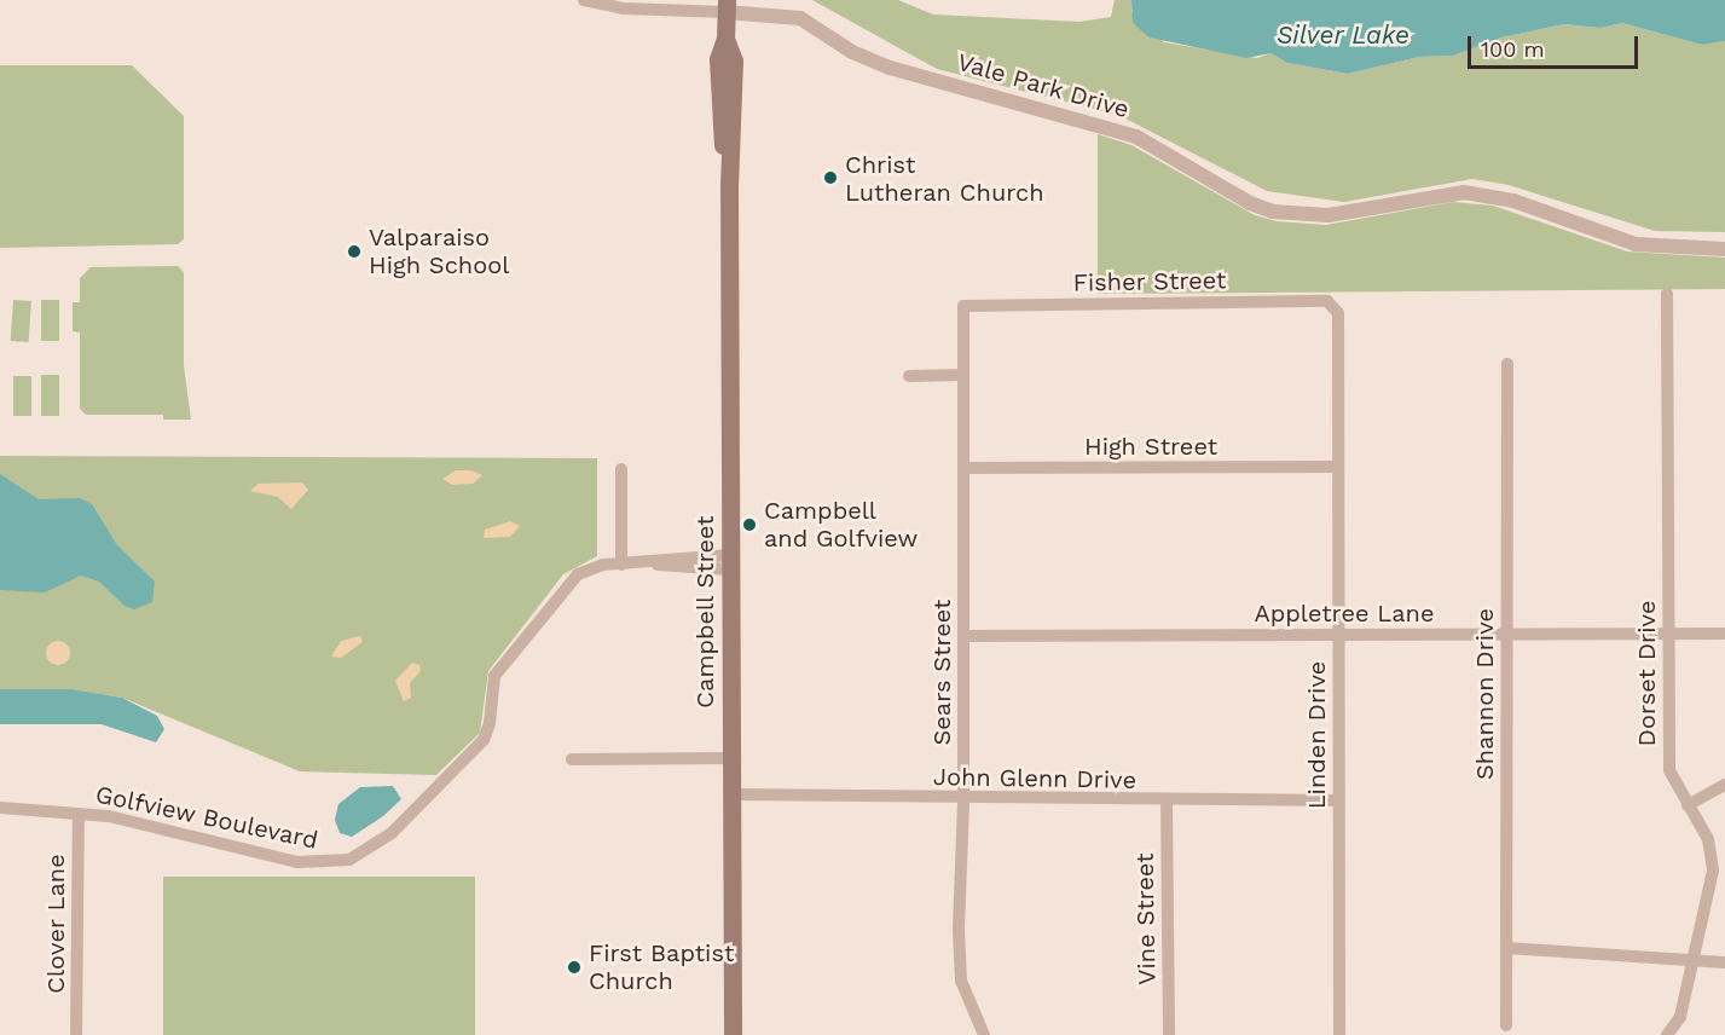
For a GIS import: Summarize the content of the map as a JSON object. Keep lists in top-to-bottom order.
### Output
{
  "streets": {
    "main road": ["Campbell Street"],
    "street": [
      "Vale Park Drive",
      "Fisher Street",
      "High Street",
      "Appletree Lane",
      "Sears Street",
      "Dorset Drive",
      "Shannon Drive",
      "Linden Drive",
      "John Glenn Drive",
      "Golfview Boulevard",
      "Vine Street",
      "Clover Lane"
    ]
  },
  "crossings": [
    ["Vale Park Drive", "Campbell Street"],
    ["Fisher Street", "Sears Street"],
    ["Fisher Street", "Linden Drive"],
    ["High Street", "Sears Street"],
    ["High Street", "Linden Drive"],
    ["Campbell Street", "John Glenn Drive"],
    ["Campbell Street", "Golfview Boulevard"],
    ["Appletree Lane", "Sears Street"],
    ["Appletree Lane", "Dorset Drive"],
    ["Appletree Lane", "Shannon Drive"],
    ["Appletree Lane", "Linden Drive"],
    ["Sears Street", "John Glenn Drive"],
    ["Linden Drive", "John Glenn Drive"],
    ["John Glenn Drive", "Vine Street"],
    ["Golfview Boulevard", "Clover Lane"]
  ],
  "water": ["Silver Lake"],
  "places": [
    "Christ Lutheran Church",
    "Valparaiso High School",
    "Campbell and Golfview",
    "First Baptist Church"
  ],
  "scale_bar": "100 m"
}
